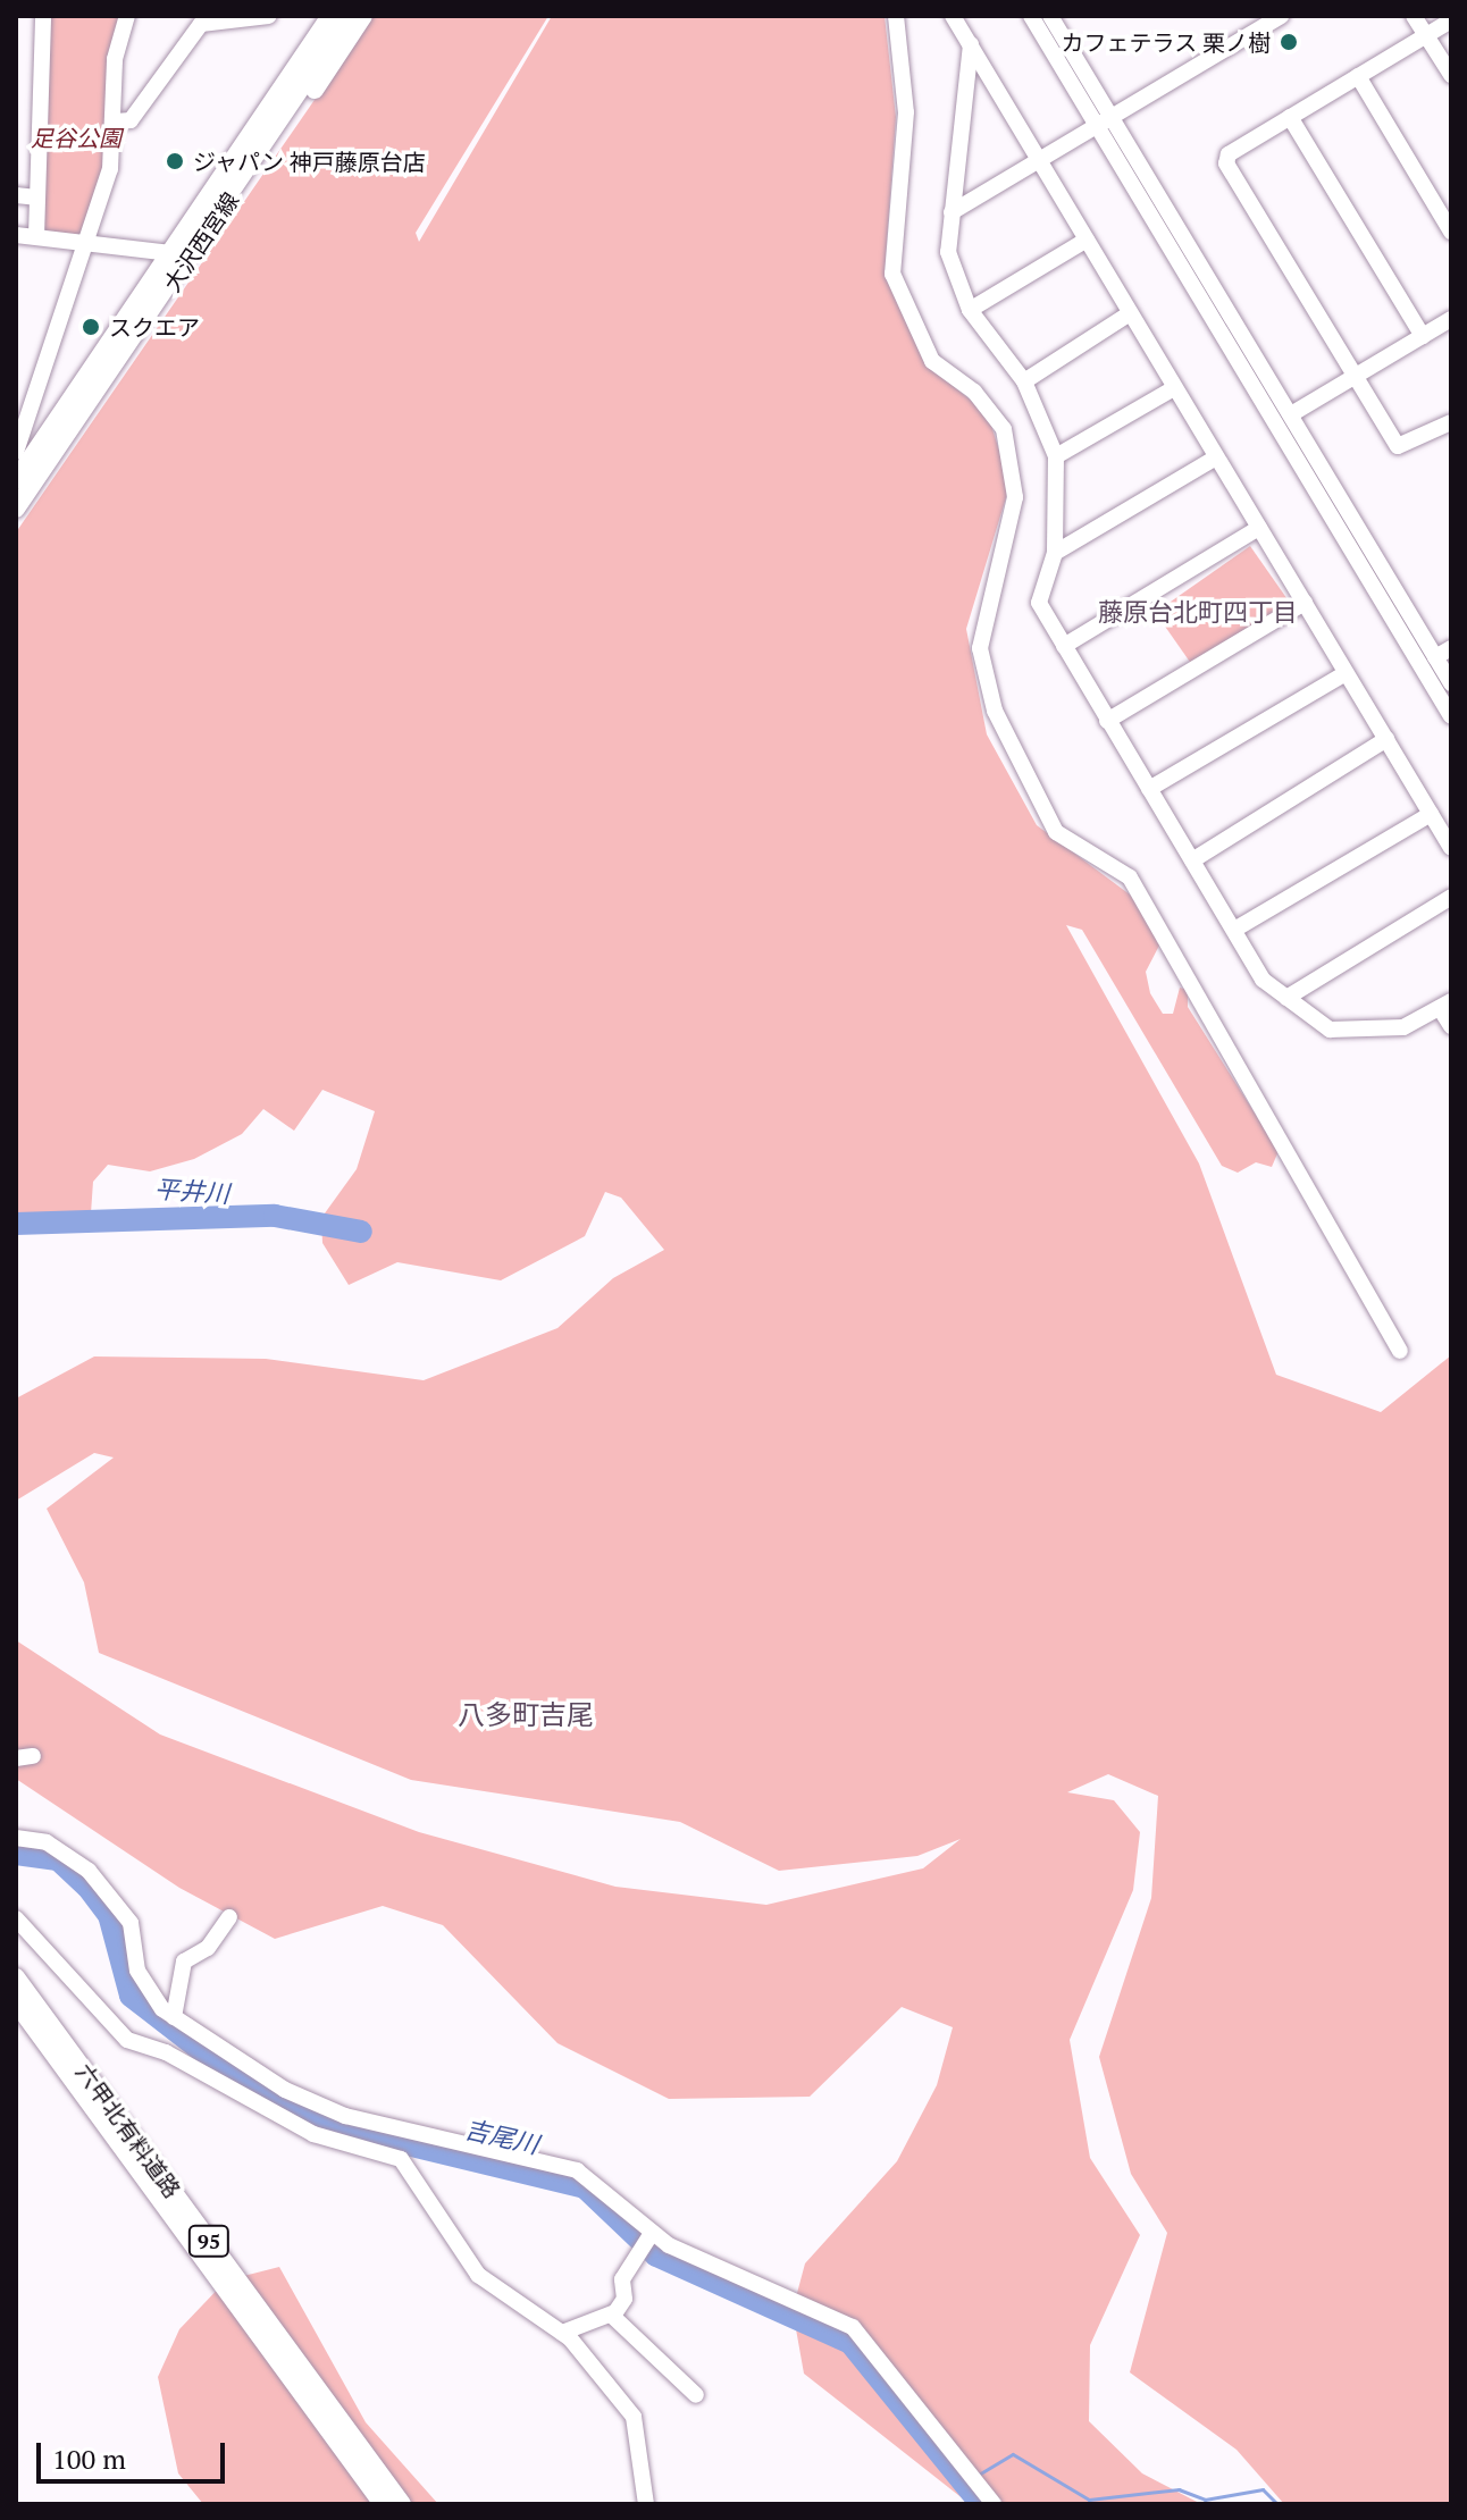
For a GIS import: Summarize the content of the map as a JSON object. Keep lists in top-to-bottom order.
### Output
{
  "streets": {
    "main road": ["大沢西宮線", "六甲北有料道路", "95"]
  },
  "districts": ["藤原台北町四丁目", "八多町吉尾"],
  "water": ["平井川", "吉尾川"],
  "parks": ["足谷公園"],
  "places": ["カフェテラス 栗ノ樹", "ジャパン 神戸藤原台店", "スクエア"],
  "scale_bar": "100 m"
}
